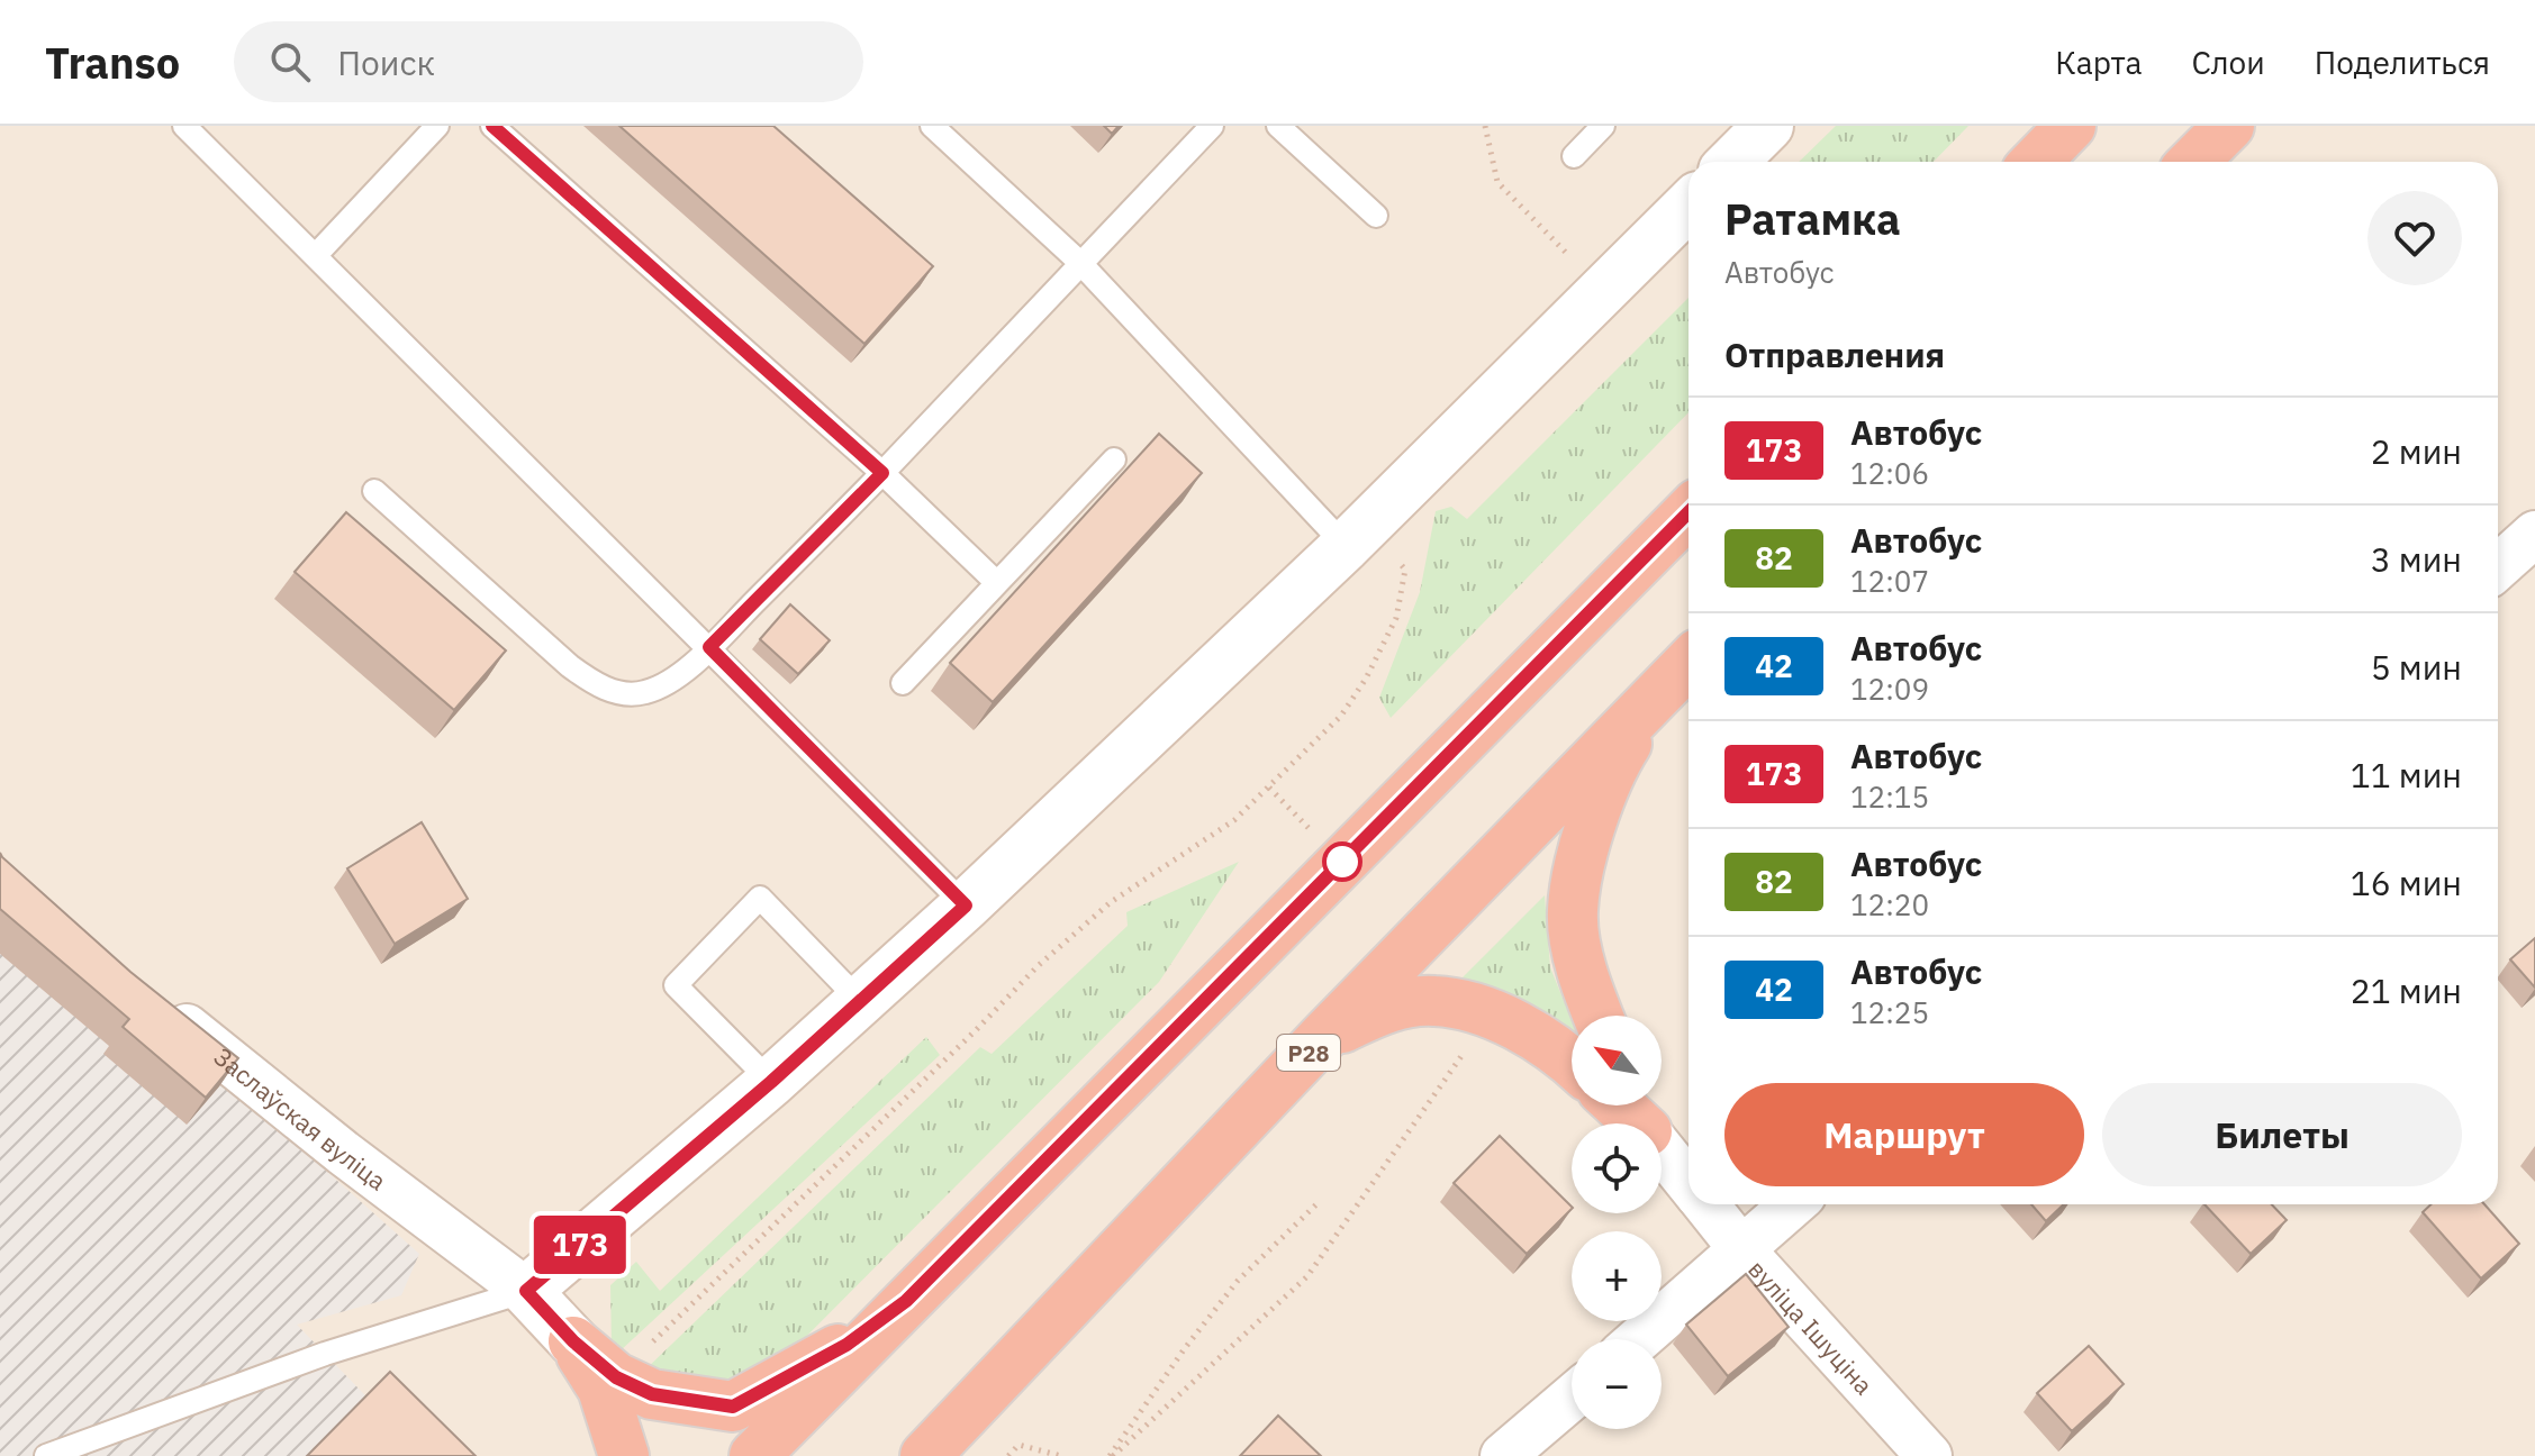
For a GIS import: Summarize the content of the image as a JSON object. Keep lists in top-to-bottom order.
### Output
{
  "streets": {
    "highway": ["Р28"],
    "street": ["Заслаўская вуліца", "вуліца Ішуціна"]
  },
  "lines": ["bus line 173"],
  "north": "top left",
  "page": {
    "header": "Transo",
    "search": "Поиск",
    "nav": ["Карта", "Слои", "Поделиться"],
    "on_map": "173",
    "heading": [
      ["Ратамка", "Автобус"],
      "Отправления"
    ],
    "list": [
      {
        "mark": "173",
        "name": "Автобус",
        "note": "12:06",
        "value": "2 мин"
      },
      {
        "mark": "82",
        "name": "Автобус",
        "note": "12:07",
        "value": "3 мин"
      },
      {
        "mark": "42",
        "name": "Автобус",
        "note": "12:09",
        "value": "5 мин"
      },
      {
        "mark": "173",
        "name": "Автобус",
        "note": "12:15",
        "value": "11 мин"
      },
      {
        "mark": "82",
        "name": "Автобус",
        "note": "12:20",
        "value": "16 мин"
      },
      {
        "mark": "42",
        "name": "Автобус",
        "note": "12:25",
        "value": "21 мин"
      }
    ],
    "map_buttons": ["+", "−"],
    "buttons": ["Маршрут", "Билеты"]
  }
}
